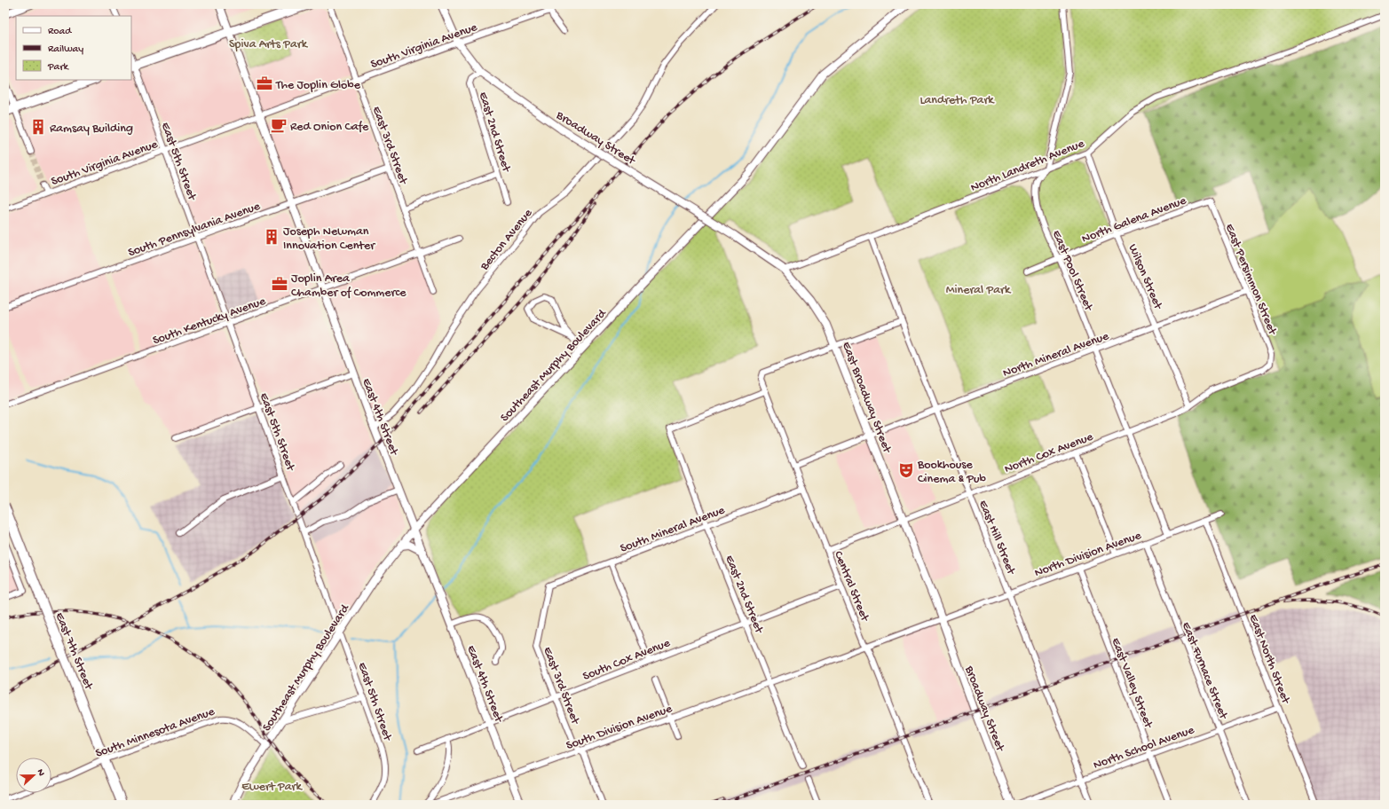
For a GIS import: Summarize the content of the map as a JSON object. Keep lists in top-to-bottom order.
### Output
{
  "streets": {
    "main road": ["East 7th Street"],
    "street": [
      "South Virginia Avenue",
      "East 2nd Street",
      "Broadway Street",
      "East 3rd Street",
      "East 5th Street",
      "North Landreth Avenue",
      "North Galena Avenue",
      "South Pennsylvania Avenue",
      "Becton Avenue",
      "East Pool Street",
      "Wilson Street",
      "East Persimmon Street",
      "South Kentucky Avenue",
      "North Mineral Avenue",
      "Southeast Murphy Boulevard",
      "East Broadway Street",
      "East 4th Street",
      "North Cox Avenue",
      "South Mineral Avenue",
      "East Hill Street",
      "North Division Avenue",
      "Central Street",
      "South Cox Avenue",
      "East North Street",
      "East Furnace Street",
      "East Valley Street",
      "South Division Avenue",
      "South Minnesota Avenue",
      "North School Avenue"
    ]
  },
  "crossings": [
    ["South Virginia Avenue", "Broadway Street"],
    ["South Virginia Avenue", "East 3rd Street"],
    ["South Virginia Avenue", "East 5th Street"],
    ["South Virginia Avenue", "East 4th Street"],
    ["East 2nd Street", "Broadway Street"],
    ["East 2nd Street", "South Mineral Avenue"],
    ["East 2nd Street", "Central Street"],
    ["East 2nd Street", "South Cox Avenue"],
    ["East 2nd Street", "South Division Avenue"],
    ["Broadway Street", "East Broadway Street"],
    ["Broadway Street", "North Division Avenue"],
    ["Broadway Street", "South Division Avenue"],
    ["East 3rd Street", "South Pennsylvania Avenue"],
    ["East 3rd Street", "South Kentucky Avenue"],
    ["East 3rd Street", "South Mineral Avenue"],
    ["East 3rd Street", "South Cox Avenue"],
    ["East 3rd Street", "South Division Avenue"],
    ["East 5th Street", "South Pennsylvania Avenue"],
    ["East 5th Street", "South Kentucky Avenue"],
    ["East 5th Street", "Southeast Murphy Boulevard"],
    ["North Landreth Avenue", "East Pool Street"],
    ["North Landreth Avenue", "Wilson Street"],
    ["North Landreth Avenue", "East Broadway Street"],
    ["North Landreth Avenue", "East Hill Street"],
    ["North Galena Avenue", "East Pool Street"],
    ["North Galena Avenue", "Wilson Street"],
    ["North Galena Avenue", "East Persimmon Street"],
    ["South Pennsylvania Avenue", "East 4th Street"],
    ["Becton Avenue", "East 4th Street"],
    ["East Pool Street", "North Mineral Avenue"],
    ["East Pool Street", "North Cox Avenue"],
    ["East Pool Street", "North Division Avenue"],
    ["Wilson Street", "North Mineral Avenue"],
    ["Wilson Street", "North Cox Avenue"],
    ["East Persimmon Street", "North Mineral Avenue"],
    ["East Persimmon Street", "North Cox Avenue"],
    ["South Kentucky Avenue", "East 4th Street"],
    ["North Mineral Avenue", "East Broadway Street"],
    ["North Mineral Avenue", "East Hill Street"],
    ["Southeast Murphy Boulevard", "East 4th Street"],
    ["Southeast Murphy Boulevard", "South Minnesota Avenue"],
    ["East Broadway Street", "North Cox Avenue"],
    ["East Broadway Street", "North Division Avenue"],
    ["East Broadway Street", "Central Street"],
    ["East Broadway Street", "South Division Avenue"],
    ["East 4th Street", "South Cox Avenue"],
    ["East 4th Street", "South Division Avenue"],
    ["North Cox Avenue", "East Hill Street"],
    ["North Cox Avenue", "Central Street"],
    ["South Mineral Avenue", "Central Street"],
    ["East Hill Street", "North Division Avenue"],
    ["East Hill Street", "North School Avenue"],
    ["North Division Avenue", "East North Street"],
    ["North Division Avenue", "East Furnace Street"],
    ["North Division Avenue", "East Valley Street"],
    ["North Division Avenue", "South Division Avenue"],
    ["Central Street", "South Cox Avenue"],
    ["Central Street", "South Division Avenue"],
    ["East 7th Street", "South Minnesota Avenue"],
    ["East North Street", "North School Avenue"],
    ["East Furnace Street", "North School Avenue"],
    ["East Valley Street", "North School Avenue"]
  ],
  "parks": [
    "Spiva Arts Park",
    "Landreth Park",
    "Mineral Park",
    "Ewert Park"
  ],
  "places": {
    "office": ["The Joplin Globe", "Joplin Area Chamber of Commerce"],
    "cafe": ["Red Onion Cafe"],
    "building": ["Ramsay Building", "Joseph Newman Innovation Center"],
    "theatre": ["Bookhouse Cinema & Pub"]
  },
  "legend": ["Road", "Railway", "Park"],
  "north": "right"
}
